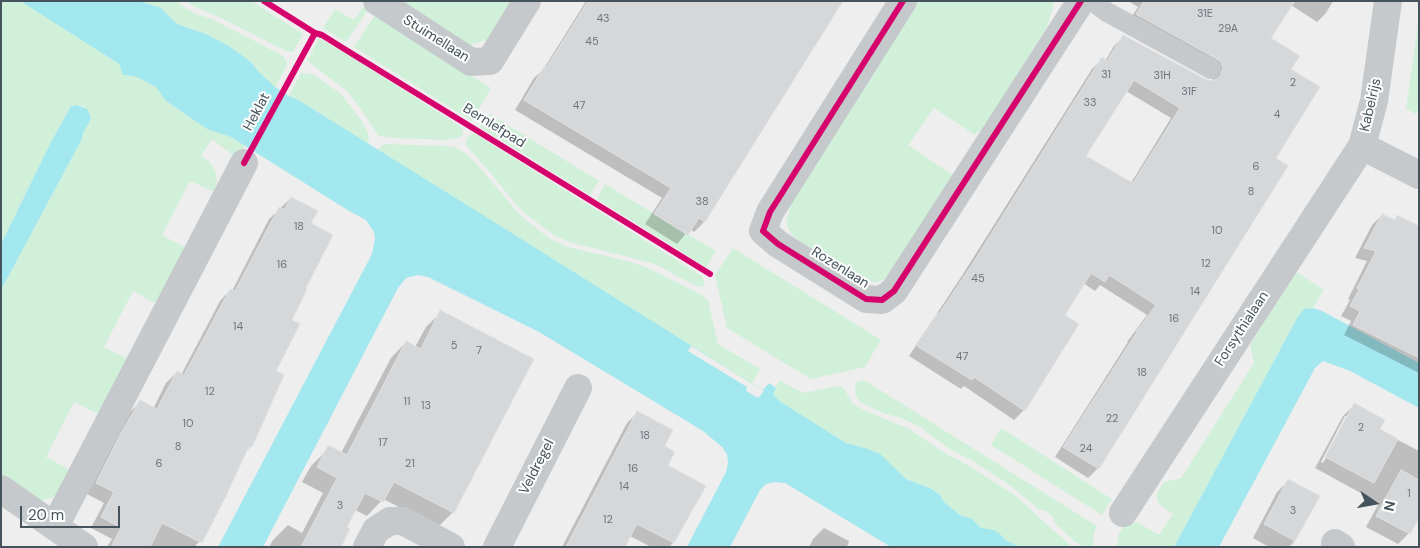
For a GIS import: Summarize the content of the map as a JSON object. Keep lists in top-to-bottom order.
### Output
{
  "streets": {
    "street": [
      "Stuimellaan",
      "Kabelrijs",
      "Rozenlaan",
      "Forsythialaan",
      "Veldregel"
    ],
    "cycle path": ["Heklat", "Bernlefpad"]
  },
  "crossings": [
    ["Kabelrijs", "Forsythialaan"]
  ],
  "house_numbers": [
    "31E",
    "43",
    "29A",
    "45",
    "31",
    "31H",
    "2",
    "31F",
    "33",
    "47",
    "4",
    "6",
    "8",
    "38",
    "18",
    "10",
    "12",
    "16",
    "45",
    "14",
    "16",
    "14",
    "5",
    "7",
    "47",
    "18",
    "12",
    "11",
    "13",
    "22",
    "10",
    "2",
    "18",
    "17",
    "8",
    "24",
    "6",
    "21",
    "16",
    "14",
    "1",
    "3",
    "3",
    "12"
  ],
  "scale_bar": "20 m",
  "north": "right"
}
